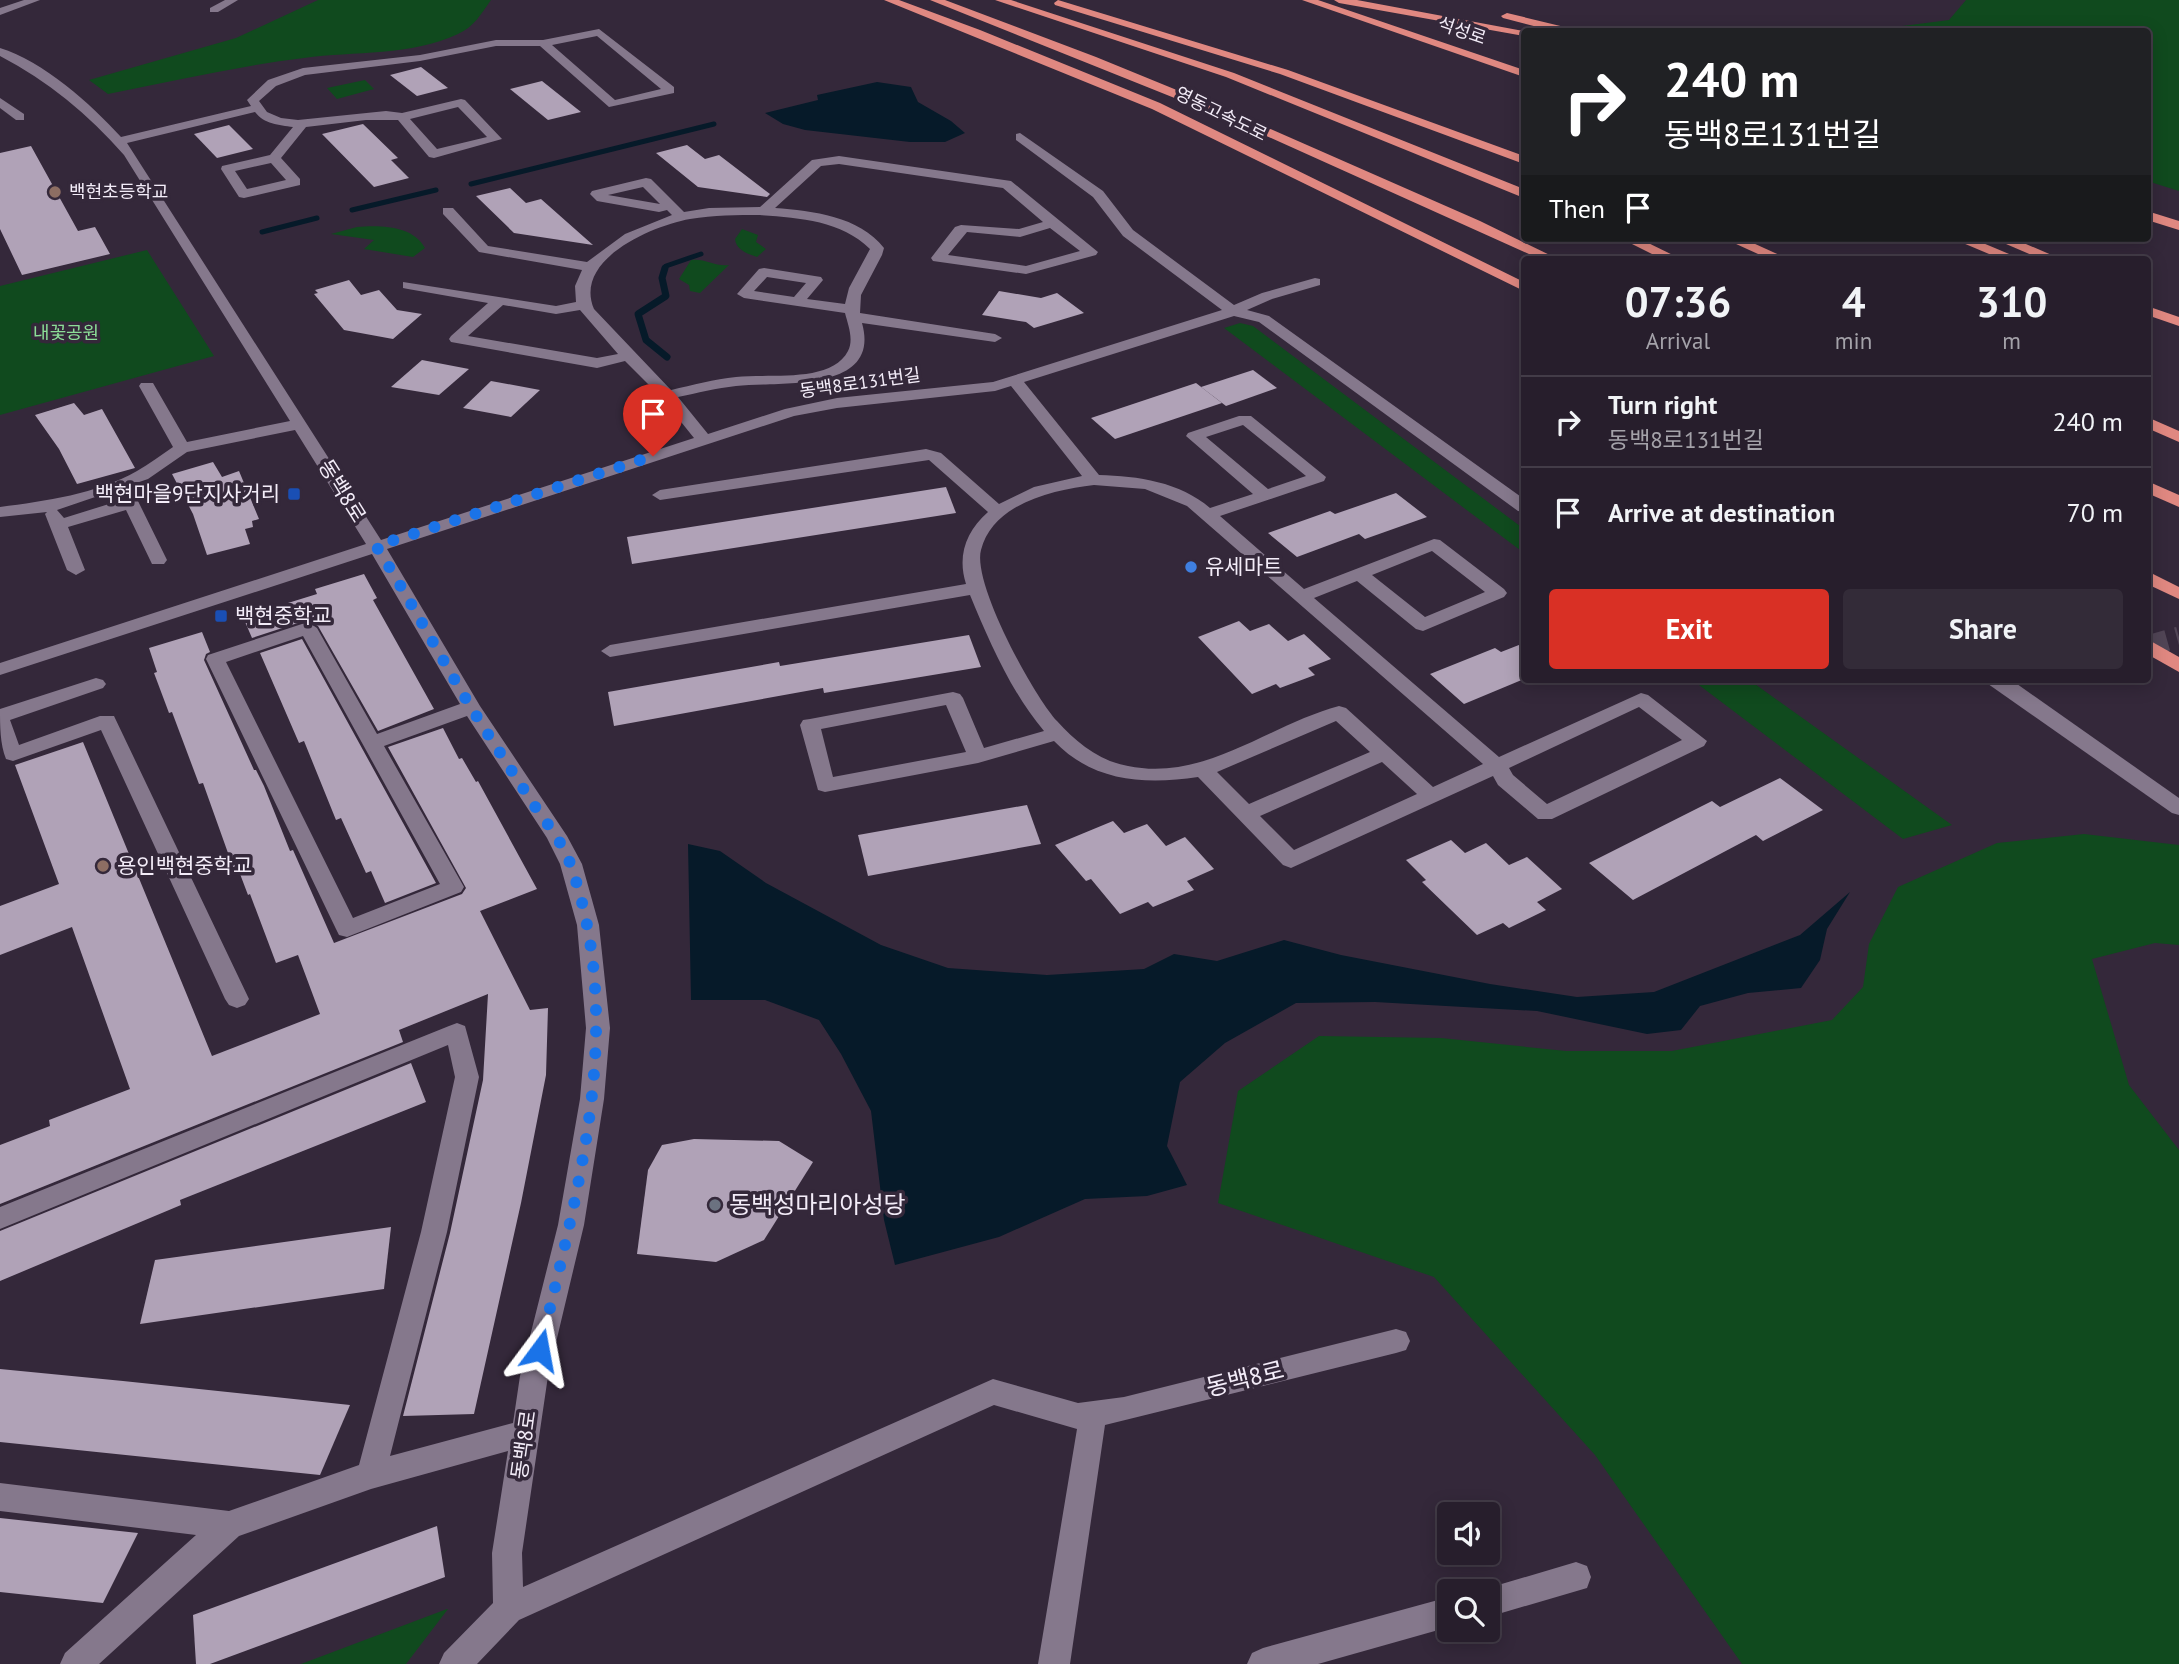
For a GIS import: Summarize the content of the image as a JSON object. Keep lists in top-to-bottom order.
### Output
{
  "streets": {
    "highway": ["석성로", "영동고속도로"],
    "street": ["동백8로131번길", "동백8로"]
  },
  "crossings": [
    ["동백8로131번길", "동백8로"]
  ],
  "parks": ["내꽃공원"],
  "places": {
    "other": [
      "백현초등학교",
      "유세마트",
      "용인백현중학교",
      "동백성마리아성당"
    ],
    "transit": ["백현마을9단지사거리", "백현중학교"]
  },
  "page": {
    "turn": ["240 m", "동백8로131번길"],
    "then": "Then",
    "eta": [
      "07:36",
      "Arrival",
      "4",
      "min",
      "310",
      "m"
    ],
    "list": [
      {
        "name": "Turn right",
        "note": "동백8로131번길",
        "value": "240 m"
      },
      {
        "name": "Arrive at destination",
        "value": "70 m"
      }
    ],
    "buttons": ["Exit", "Share"]
  }
}
